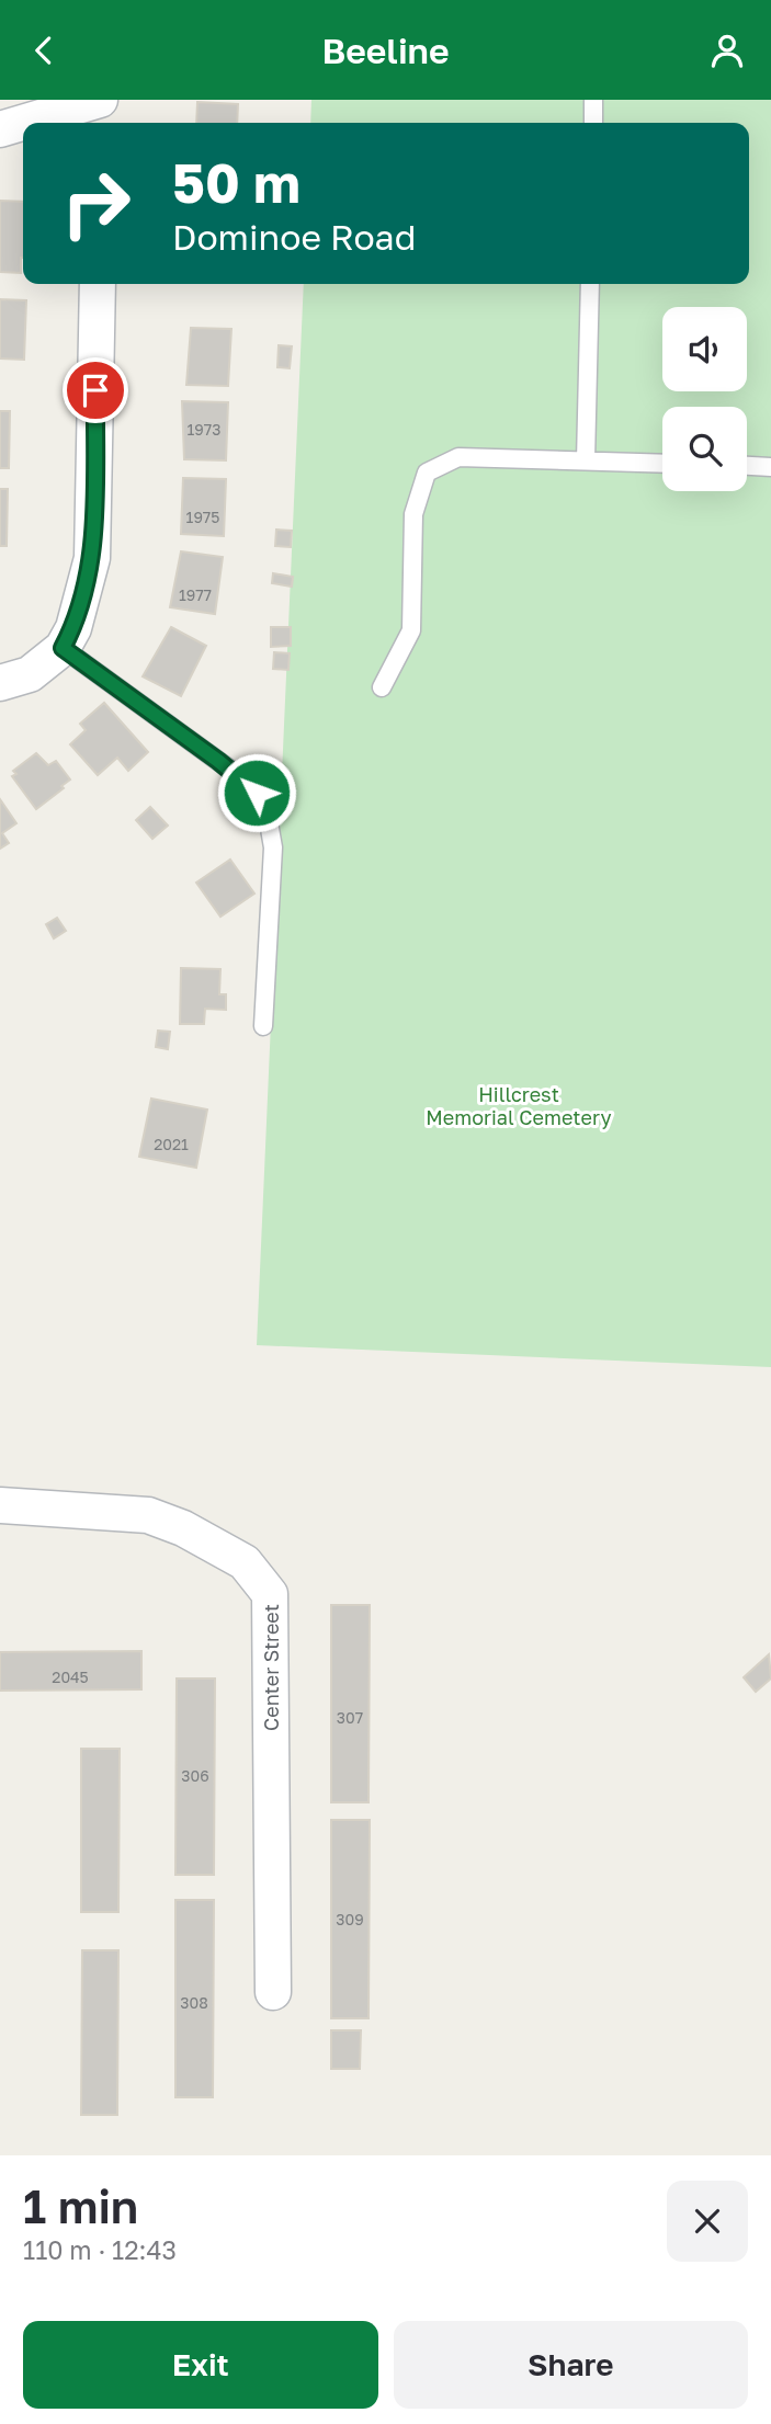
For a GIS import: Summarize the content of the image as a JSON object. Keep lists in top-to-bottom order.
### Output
{
  "streets": {
    "street": ["Center Street"]
  },
  "parks": ["Hillcrest Memorial Cemetery"],
  "house_numbers": [
    "1973",
    "1975",
    "1977",
    "2021",
    "2045",
    "307",
    "306",
    "309",
    "308"
  ],
  "page": {
    "header": "Beeline",
    "turn": ["50 m", "Dominoe Road"],
    "heading": ["1 min", "110 m · 12:43"],
    "buttons": ["Exit", "Share"]
  }
}
